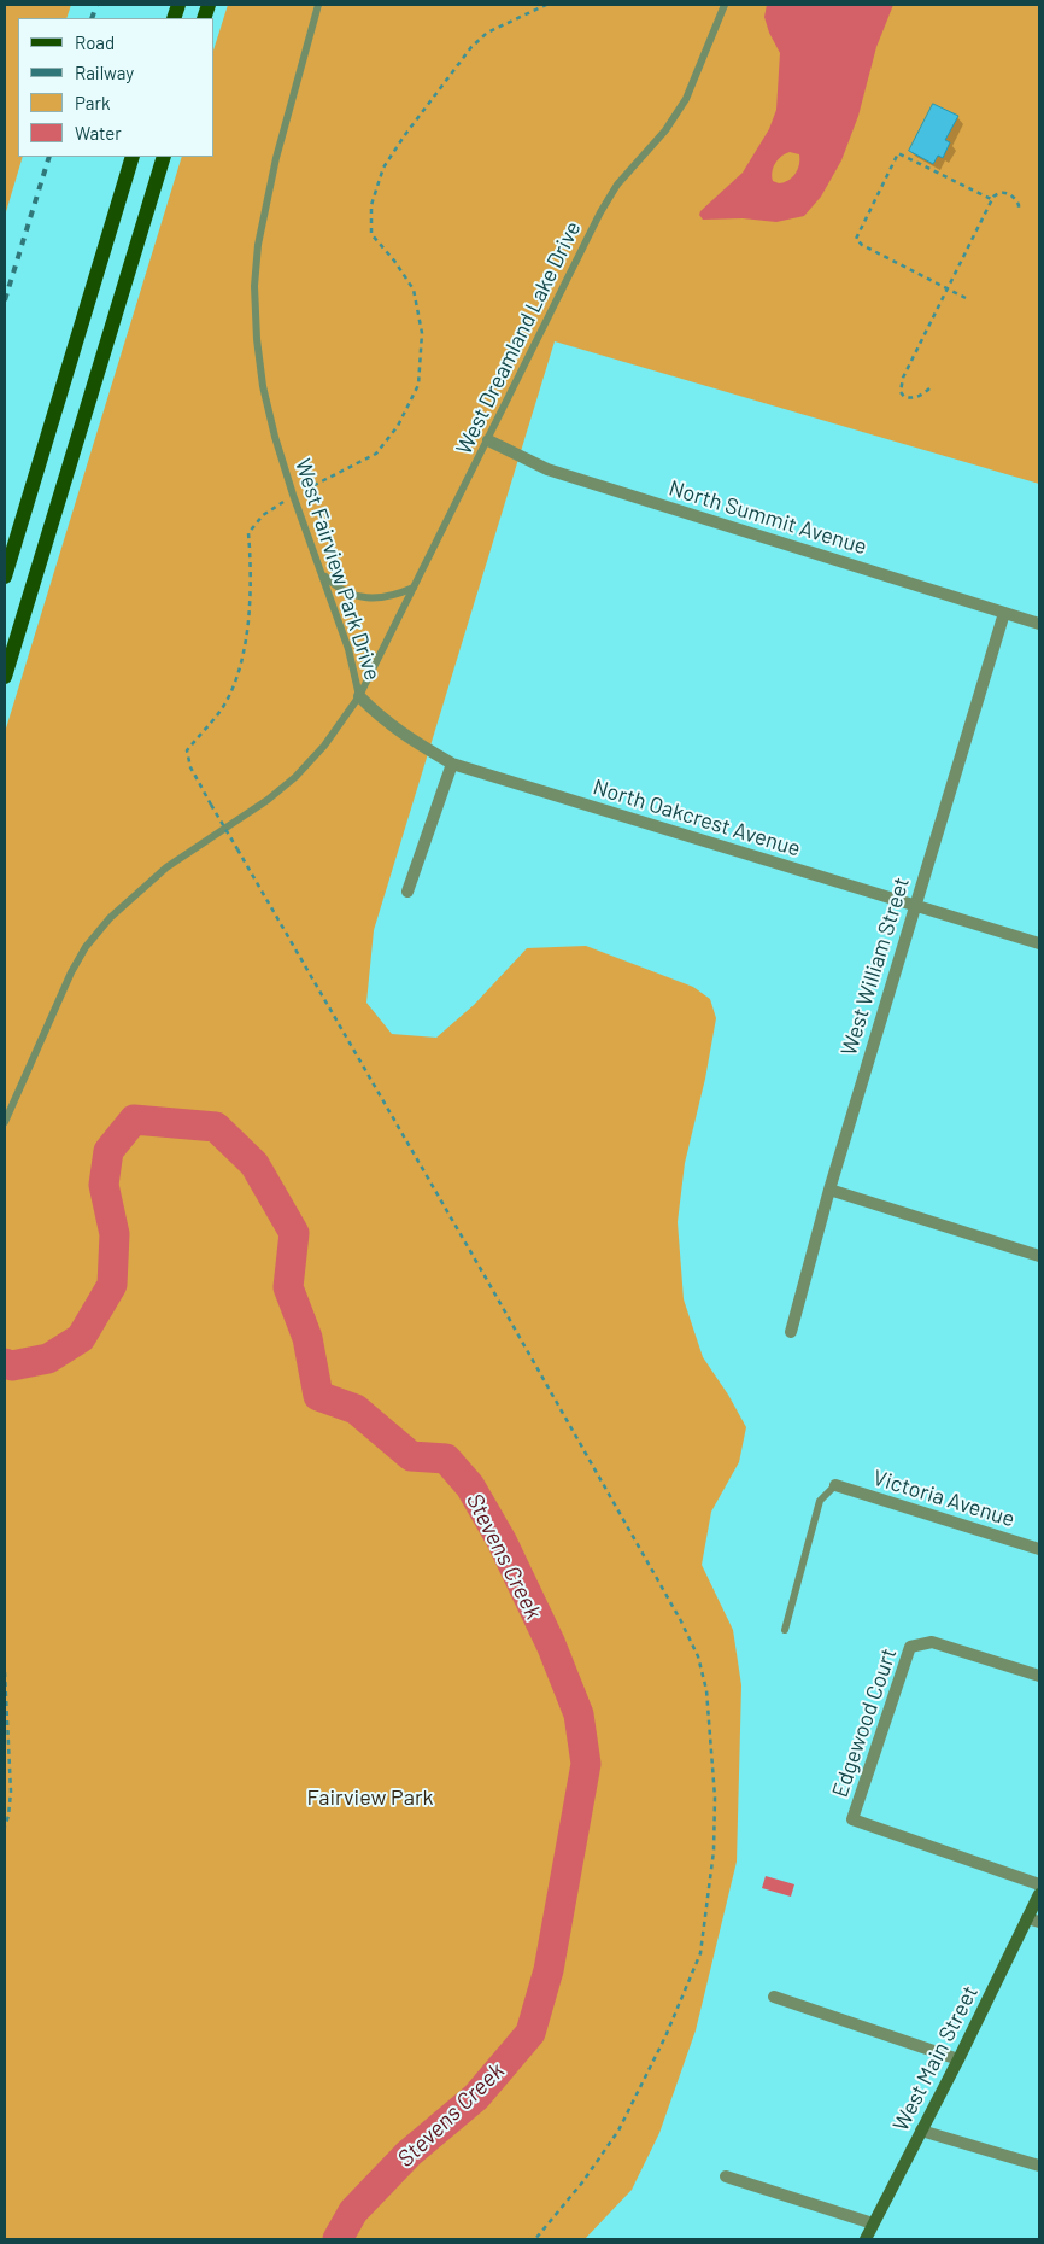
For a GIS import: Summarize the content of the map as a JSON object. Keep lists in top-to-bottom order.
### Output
{
  "streets": {
    "street": [
      "North Summit Avenue",
      "North Oakcrest Avenue",
      "West William Street",
      "Victoria Avenue",
      "Edgewood Court",
      "West Main Street"
    ],
    "lane": ["West Dreamland Lake Drive", "West Fairview Park Drive"]
  },
  "crossings": [
    ["West Dreamland Lake Drive", "North Summit Avenue"],
    ["West Dreamland Lake Drive", "West Fairview Park Drive"],
    ["West Dreamland Lake Drive", "North Oakcrest Avenue"],
    ["North Summit Avenue", "West William Street"],
    ["West Fairview Park Drive", "North Oakcrest Avenue"],
    ["North Oakcrest Avenue", "West William Street"]
  ],
  "water": ["Stevens Creek"],
  "parks": ["Fairview Park"],
  "legend": [
    "Road",
    "Railway",
    "Park",
    "Water"
  ]
}
